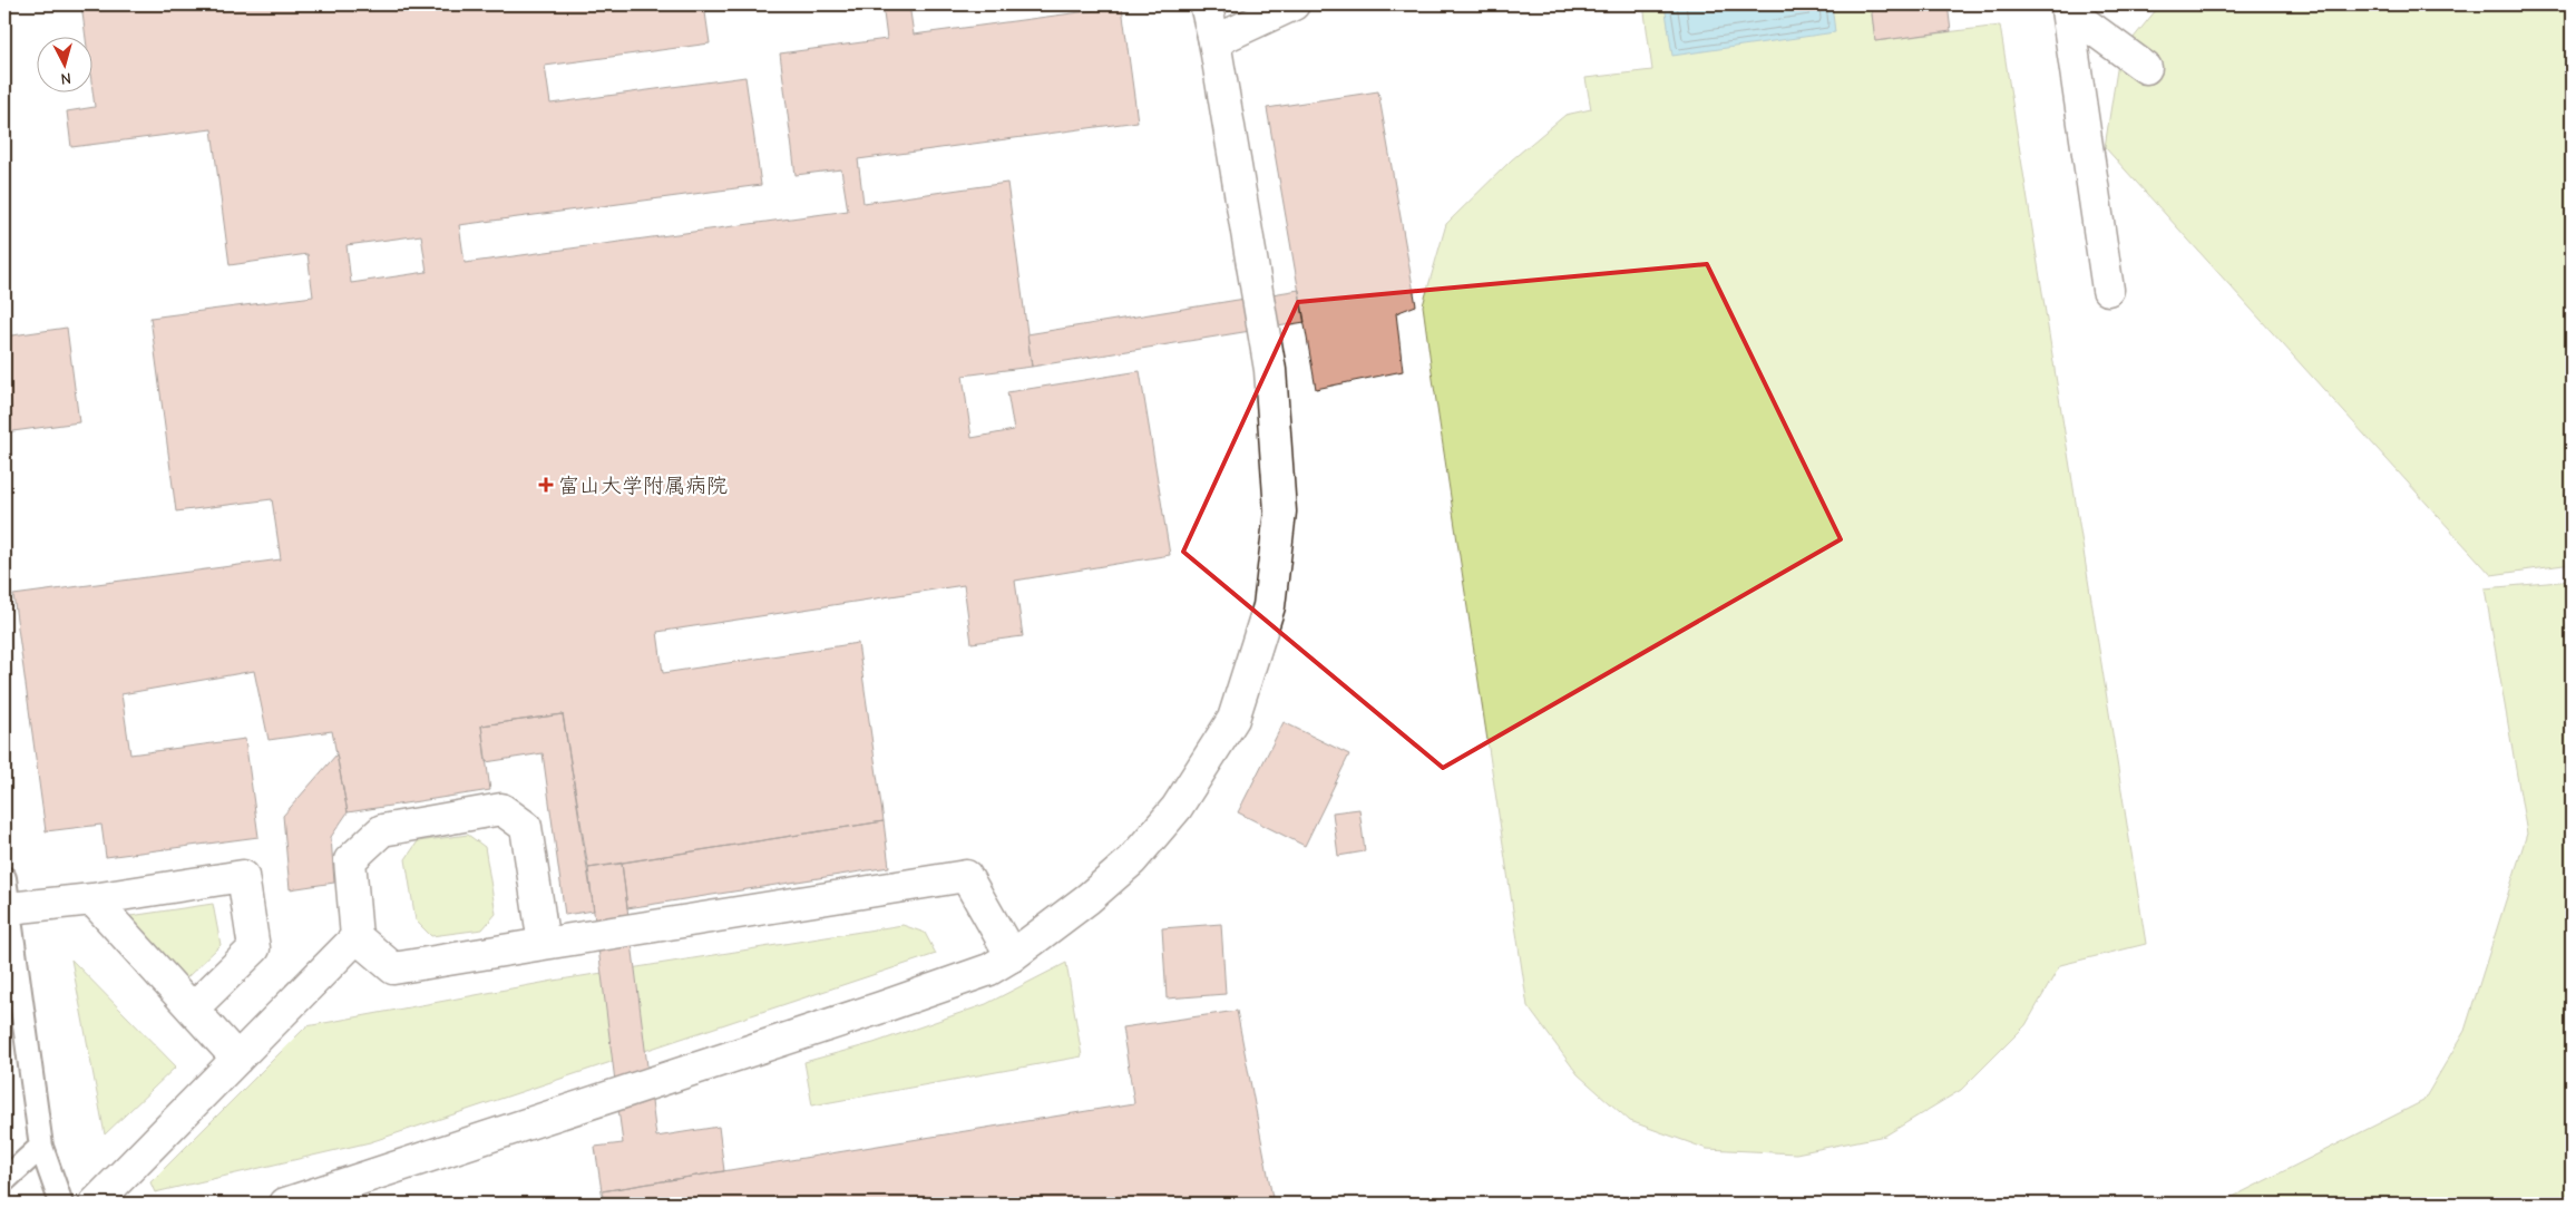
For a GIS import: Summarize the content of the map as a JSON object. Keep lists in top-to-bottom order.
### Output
{
  "places": {
    "health": ["富山大学附属病院"]
  },
  "north": "bottom"
}
